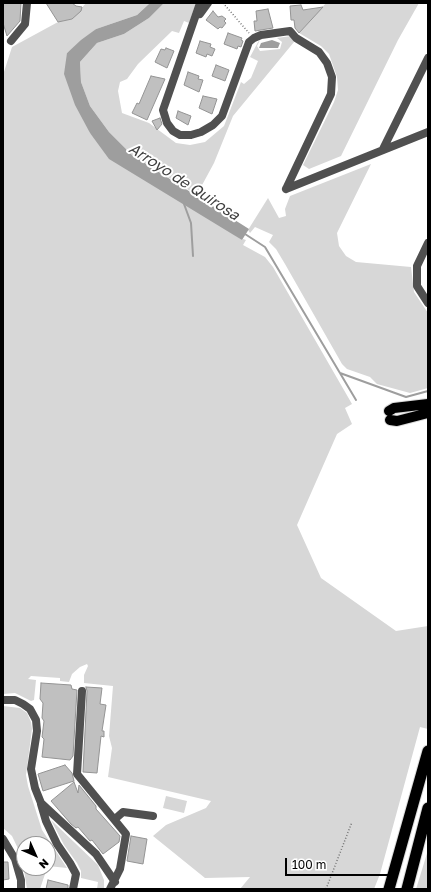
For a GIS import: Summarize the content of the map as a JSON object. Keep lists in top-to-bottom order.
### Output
{
  "water": ["Arroyo de Quirosa"],
  "scale_bar": "100 m",
  "north": "bottom right"
}
